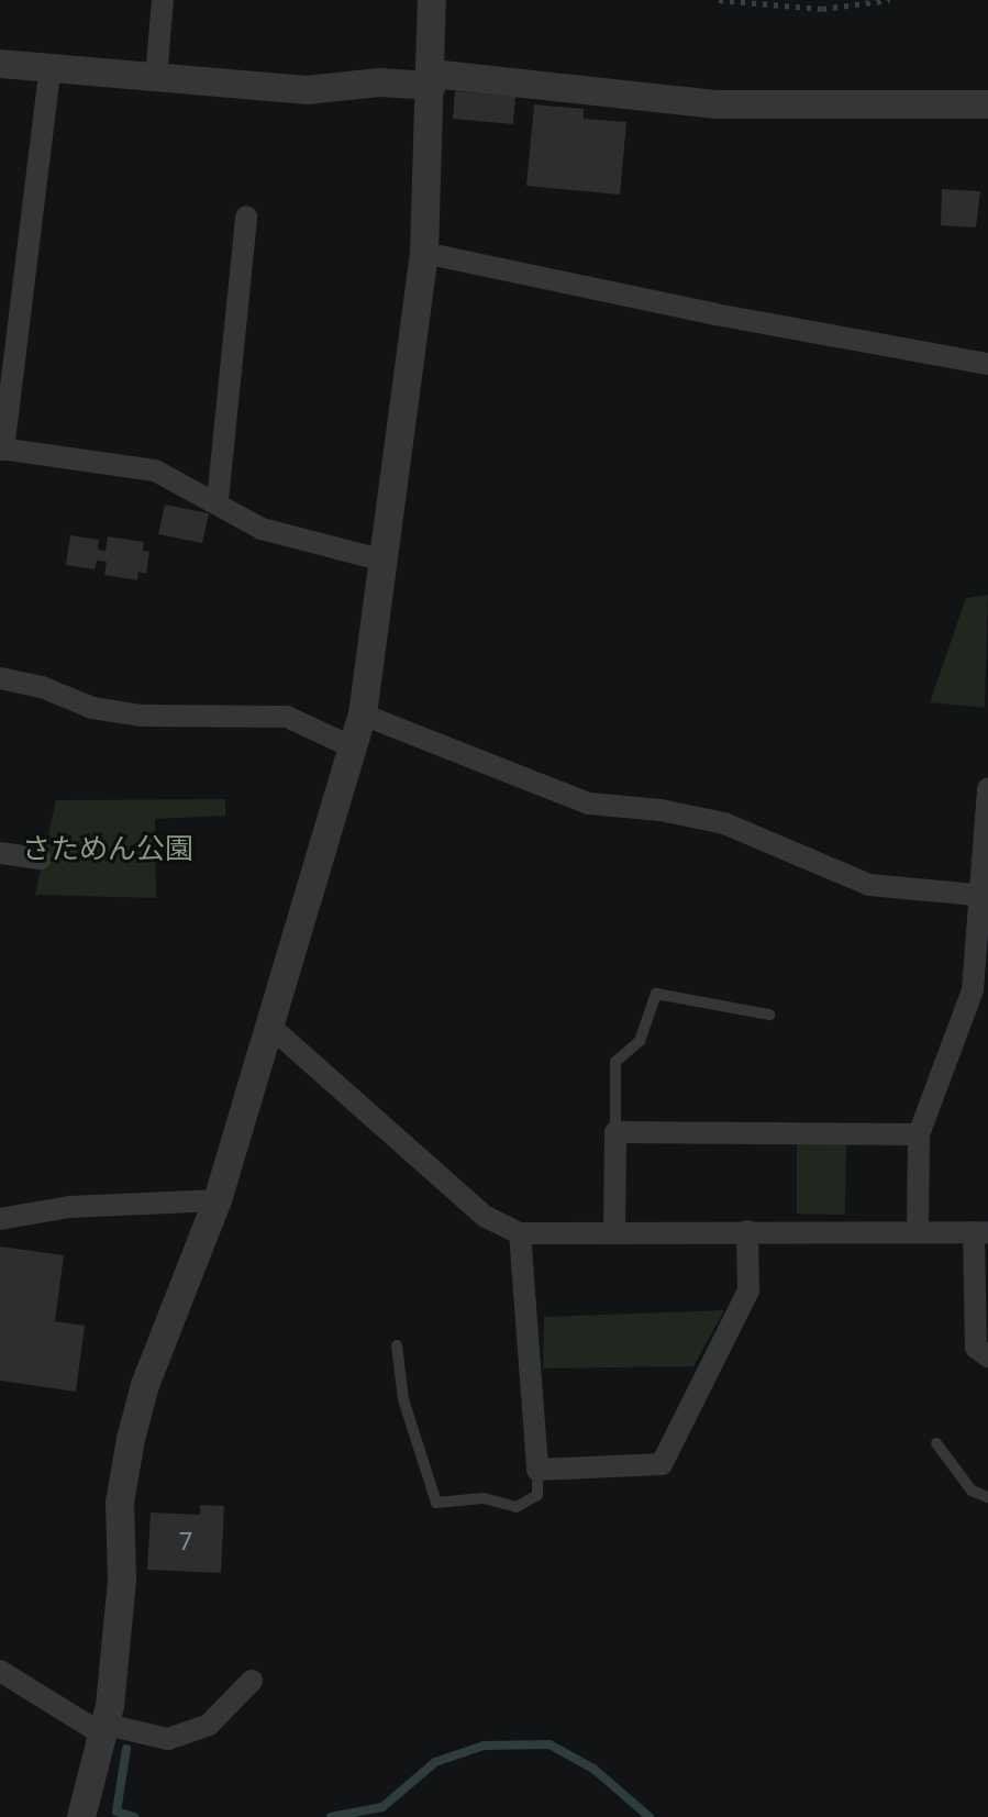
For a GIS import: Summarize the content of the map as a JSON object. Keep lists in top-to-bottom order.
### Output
{
  "parks": ["さためん公園"],
  "house_numbers": ["7"]
}
